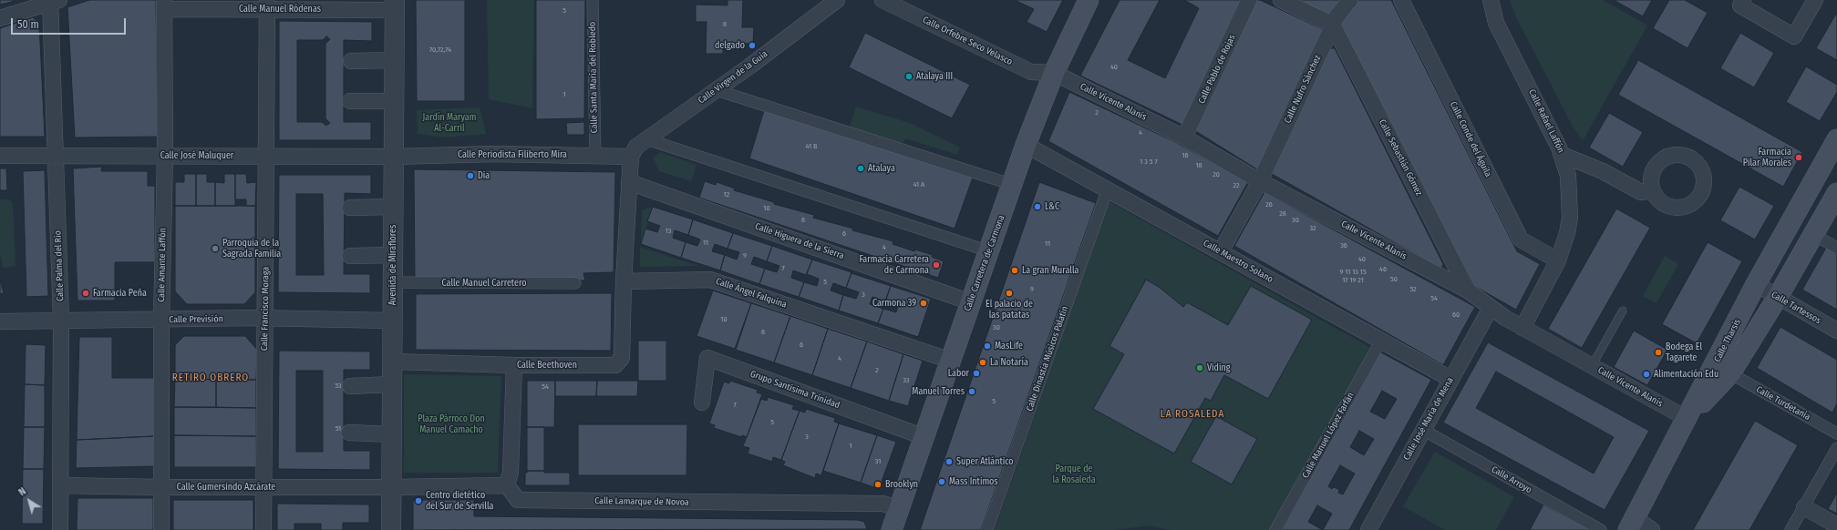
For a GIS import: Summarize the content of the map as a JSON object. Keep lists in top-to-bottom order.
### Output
{
  "streets": {
    "main road": ["Calle Carretera de Carmona", "Calle Tharsis"],
    "street": [
      "Calle Manuel Ródenas",
      "Calle Orfebre Seco Velasco",
      "Calle Pablo de Rojas",
      "Calle Santa María del Robledo",
      "Calle Virgen de la Guía",
      "Calle Nufro Sánchez",
      "Calle Vicente Alanís",
      "Calle Rafael Laffón",
      "Calle Conde del Águila",
      "Calle Periodista Filiberto Mira",
      "Calle José Maluquer",
      "Calle Sebastián Gómez",
      "Calle Higuera de la Sierra",
      "Calle Maestro Solano",
      "Calle Amante Laffón",
      "Avenida de Miraflores",
      "Calle Palma del Río",
      "Calle Manuel Carretero",
      "Calle Ángel Falquina",
      "Calle Tartessos",
      "Calle Francisco Moraga",
      "Calle Previsión",
      "Calle Dinastia Músicos Palatín",
      "Calle Beethoven",
      "Grupo Santísima Trinidad",
      "Calle Turdetania",
      "Calle José María de Mena",
      "Calle Manuel López Farfán",
      "Calle Arroyo",
      "Calle Gumersindo Azcárate",
      "Calle Lamarque de Novoa"
    ]
  },
  "crossings": [
    ["Calle Manuel Ródenas", "Calle Amante Laffón"],
    ["Calle Manuel Ródenas", "Avenida de Miraflores"],
    ["Calle Manuel Ródenas", "Calle Francisco Moraga"],
    ["Calle Orfebre Seco Velasco", "Calle Vicente Alanís"],
    ["Calle Orfebre Seco Velasco", "Calle Carretera de Carmona"],
    ["Calle Pablo de Rojas", "Calle Vicente Alanís"],
    ["Calle Santa María del Robledo", "Calle Periodista Filiberto Mira"],
    ["Calle Virgen de la Guía", "Calle Periodista Filiberto Mira"],
    ["Calle Nufro Sánchez", "Calle Vicente Alanís"],
    ["Calle Nufro Sánchez", "Calle Sebastián Gómez"],
    ["Calle Nufro Sánchez", "Calle Maestro Solano"],
    ["Calle Vicente Alanís", "Calle Rafael Laffón"],
    ["Calle Vicente Alanís", "Calle Sebastián Gómez"],
    ["Calle Vicente Alanís", "Calle Carretera de Carmona"],
    ["Calle Vicente Alanís", "Calle Tharsis"],
    ["Calle Vicente Alanís", "Calle José María de Mena"],
    ["Calle Rafael Laffón", "Calle Conde del Águila"],
    ["Calle Periodista Filiberto Mira", "Calle José Maluquer"],
    ["Calle Periodista Filiberto Mira", "Avenida de Miraflores"],
    ["Calle José Maluquer", "Calle Amante Laffón"],
    ["Calle José Maluquer", "Avenida de Miraflores"],
    ["Calle José Maluquer", "Calle Palma del Río"],
    ["Calle José Maluquer", "Calle Francisco Moraga"],
    ["Calle Higuera de la Sierra", "Calle Carretera de Carmona"],
    ["Calle Maestro Solano", "Calle Carretera de Carmona"],
    ["Calle Maestro Solano", "Calle Dinastia Músicos Palatín"],
    ["Calle Maestro Solano", "Calle José María de Mena"],
    ["Calle Maestro Solano", "Calle Manuel López Farfán"],
    ["Calle Carretera de Carmona", "Calle Ángel Falquina"],
    ["Calle Carretera de Carmona", "Grupo Santísima Trinidad"],
    ["Calle Carretera de Carmona", "Calle Lamarque de Novoa"],
    ["Calle Amante Laffón", "Calle Previsión"],
    ["Calle Amante Laffón", "Calle Gumersindo Azcárate"],
    ["Avenida de Miraflores", "Calle Manuel Carretero"],
    ["Avenida de Miraflores", "Calle Previsión"],
    ["Avenida de Miraflores", "Calle Beethoven"],
    ["Avenida de Miraflores", "Calle Gumersindo Azcárate"],
    ["Calle Palma del Río", "Calle Previsión"],
    ["Calle Palma del Río", "Calle Gumersindo Azcárate"],
    ["Calle Ángel Falquina", "Calle Beethoven"],
    ["Calle Tartessos", "Calle Tharsis"],
    ["Calle Francisco Moraga", "Calle Previsión"],
    ["Calle Francisco Moraga", "Calle Gumersindo Azcárate"],
    ["Calle Tharsis", "Calle Turdetania"],
    ["Calle José María de Mena", "Calle Arroyo"]
  ],
  "districts": ["RETIRO OBRERO", "LA ROSALEDA"],
  "parks": ["Jardín Maryam Al-Carril", "Plaza Párroco Don Manuel Camacho", "Parque de la Rosaleda"],
  "places": [
    "delgado",
    "Atalaya III",
    "Farmacia Pilar Morales",
    "Atalaya",
    "Dia",
    "L&C",
    "Parroquia de la Sagrada Familia",
    "Farmacia Carretera de Carmona",
    "La gran Muralla",
    "Farmacia Peña",
    "El palacio de las patatas",
    "Carmona 39",
    "MasLife",
    "Bodega El Tagarete",
    "La Notaría",
    "Viding",
    "Labor",
    "Alimentación Edu",
    "Manuel Torres",
    "Super Atlántico",
    "Mass Intimos",
    "Brooklyn",
    "Centro dietético del Sur de Servilla"
  ],
  "house_numbers": [
    "5",
    "8",
    "70,72,74",
    "40",
    "1",
    "2",
    "4",
    "41 B",
    "16",
    "1 3 5 7",
    "18",
    "20",
    "41 A",
    "22",
    "12",
    "26",
    "10",
    "28",
    "8",
    "30",
    "32",
    "13",
    "6",
    "11",
    "11",
    "36",
    "4",
    "9",
    "40",
    "7",
    "46",
    "9 11 13 15 17 19 21",
    "50",
    "5",
    "9",
    "52",
    "3",
    "54",
    "60",
    "10",
    "30",
    "8",
    "6",
    "4",
    "2",
    "33",
    "53",
    "54",
    "5",
    "7",
    "5",
    "51",
    "3",
    "1",
    "31"
  ],
  "scale_bar": "50 m",
  "north": "top left"
}
